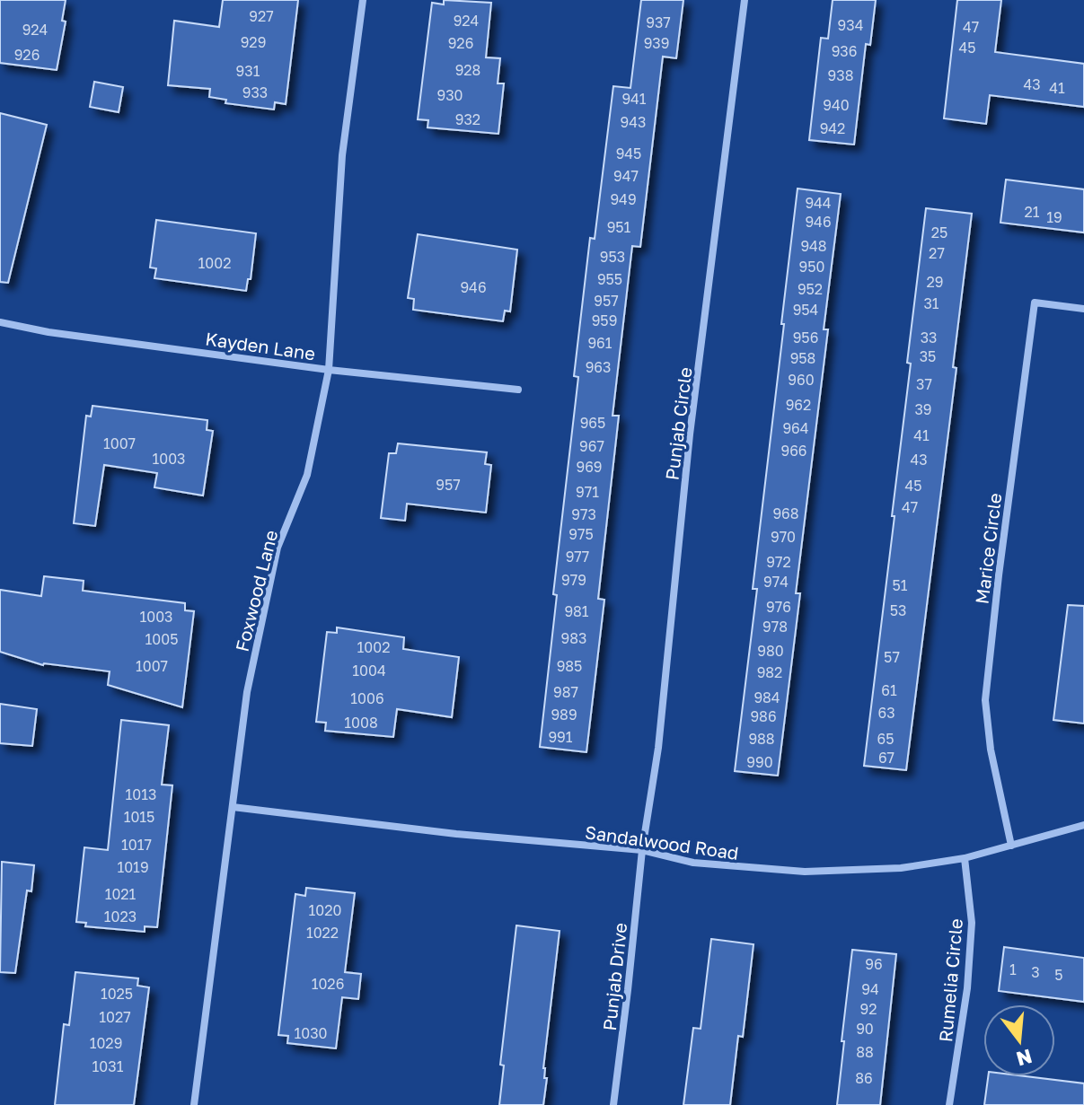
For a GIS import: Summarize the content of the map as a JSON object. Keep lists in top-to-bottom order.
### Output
{
  "streets": {
    "street": [
      "Kayden Lane",
      "Punjab Circle",
      "Marice Circle",
      "Foxwood Lane",
      "Sandalwood Road",
      "Punjab Drive",
      "Rumelia Circle"
    ]
  },
  "crossings": [
    ["Kayden Lane", "Foxwood Lane"],
    ["Punjab Circle", "Sandalwood Road"],
    ["Punjab Circle", "Punjab Drive"],
    ["Marice Circle", "Sandalwood Road"],
    ["Foxwood Lane", "Sandalwood Road"],
    ["Sandalwood Road", "Punjab Drive"],
    ["Sandalwood Road", "Rumelia Circle"]
  ],
  "house_numbers": [
    "927",
    "924",
    "937",
    "934",
    "47",
    "924",
    "929",
    "926",
    "939",
    "45",
    "936",
    "926",
    "928",
    "931",
    "938",
    "43",
    "41",
    "933",
    "930",
    "941",
    "940",
    "932",
    "943",
    "942",
    "945",
    "947",
    "949",
    "944",
    "21",
    "19",
    "946",
    "951",
    "25",
    "948",
    "27",
    "953",
    "1002",
    "950",
    "955",
    "29",
    "946",
    "952",
    "957",
    "31",
    "954",
    "959",
    "956",
    "33",
    "961",
    "35",
    "958",
    "963",
    "960",
    "37",
    "962",
    "39",
    "965",
    "964",
    "41",
    "1007",
    "967",
    "966",
    "1003",
    "43",
    "969",
    "957",
    "45",
    "971",
    "47",
    "968",
    "973",
    "975",
    "970",
    "977",
    "972",
    "979",
    "974",
    "51",
    "976",
    "53",
    "981",
    "1003",
    "978",
    "983",
    "1005",
    "1002",
    "980",
    "57",
    "1007",
    "985",
    "1004",
    "982",
    "61",
    "987",
    "984",
    "1006",
    "63",
    "989",
    "986",
    "1008",
    "991",
    "988",
    "65",
    "67",
    "990",
    "1013",
    "1015",
    "1017",
    "1019",
    "1021",
    "1020",
    "1023",
    "1022",
    "96",
    "1",
    "3",
    "5",
    "1026",
    "94",
    "1025",
    "92",
    "1027",
    "90",
    "1030",
    "1029",
    "88",
    "1031",
    "86"
  ],
  "north": "bottom"
}
